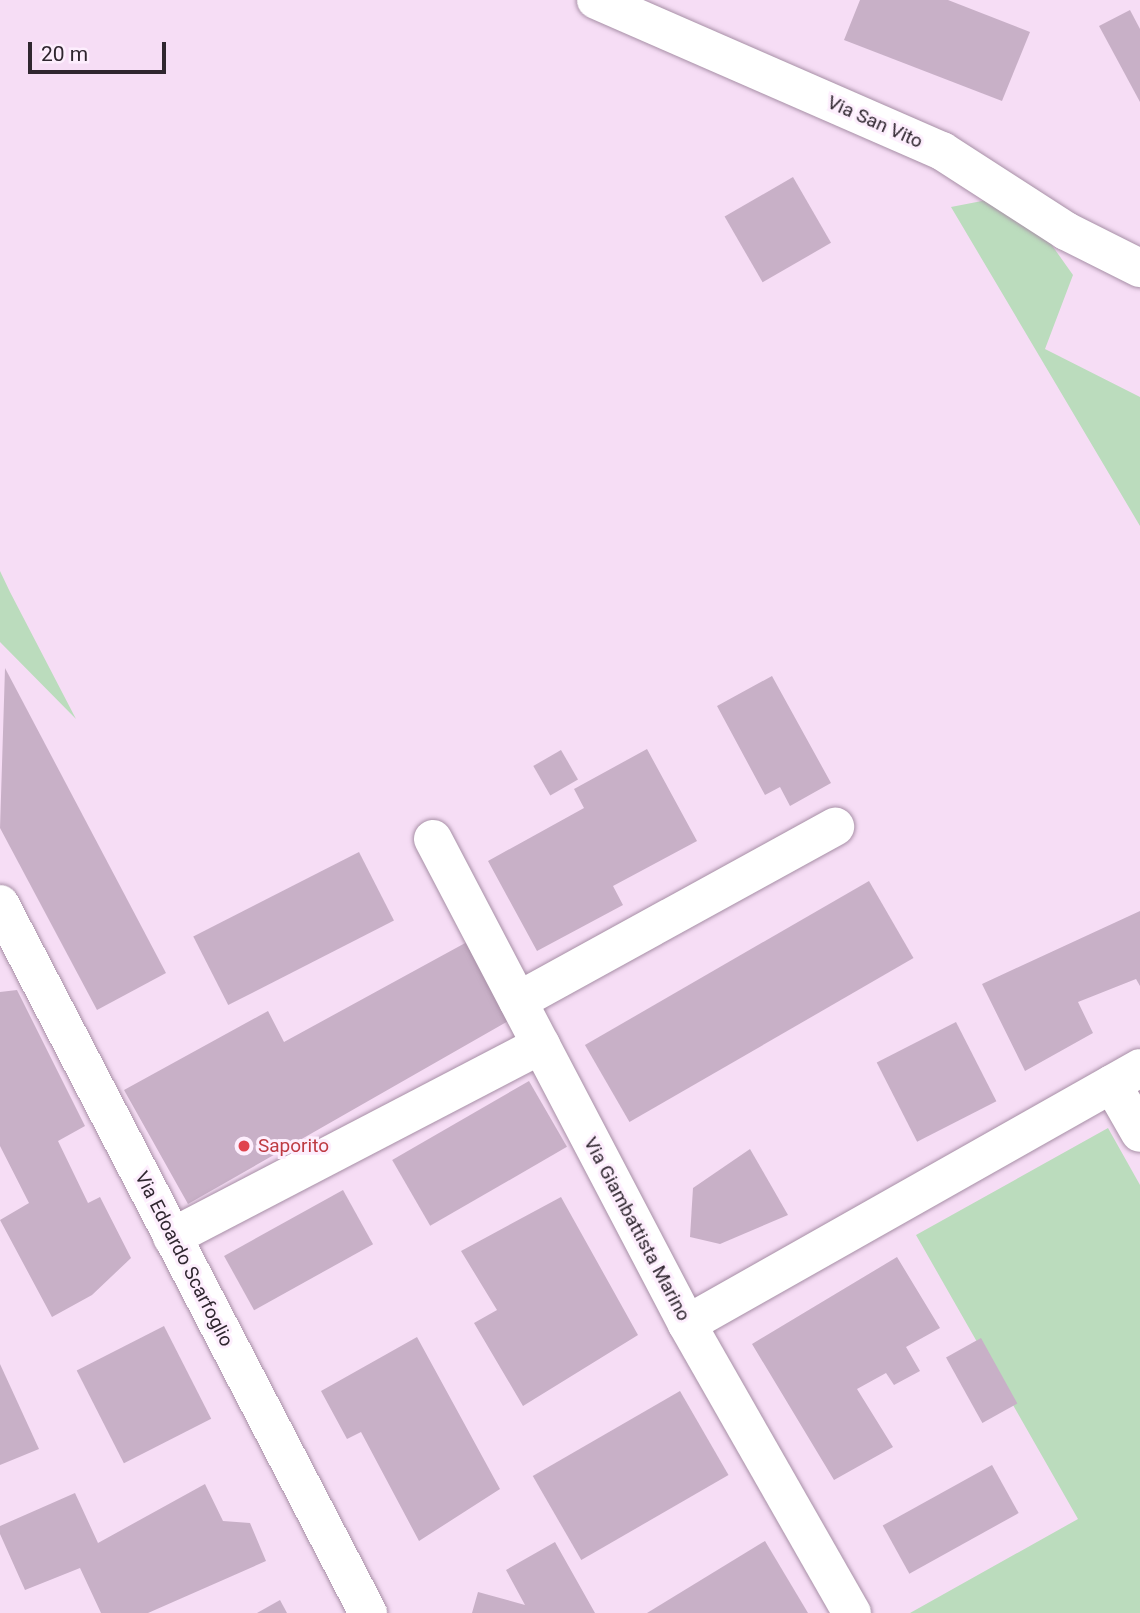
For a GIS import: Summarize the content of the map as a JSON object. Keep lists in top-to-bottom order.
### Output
{
  "streets": {
    "street": ["Via San Vito", "Via Giambattista Marino", "Via Edoardo Scarfoglio"]
  },
  "places": ["Saporito"],
  "scale_bar": "20 m"
}
